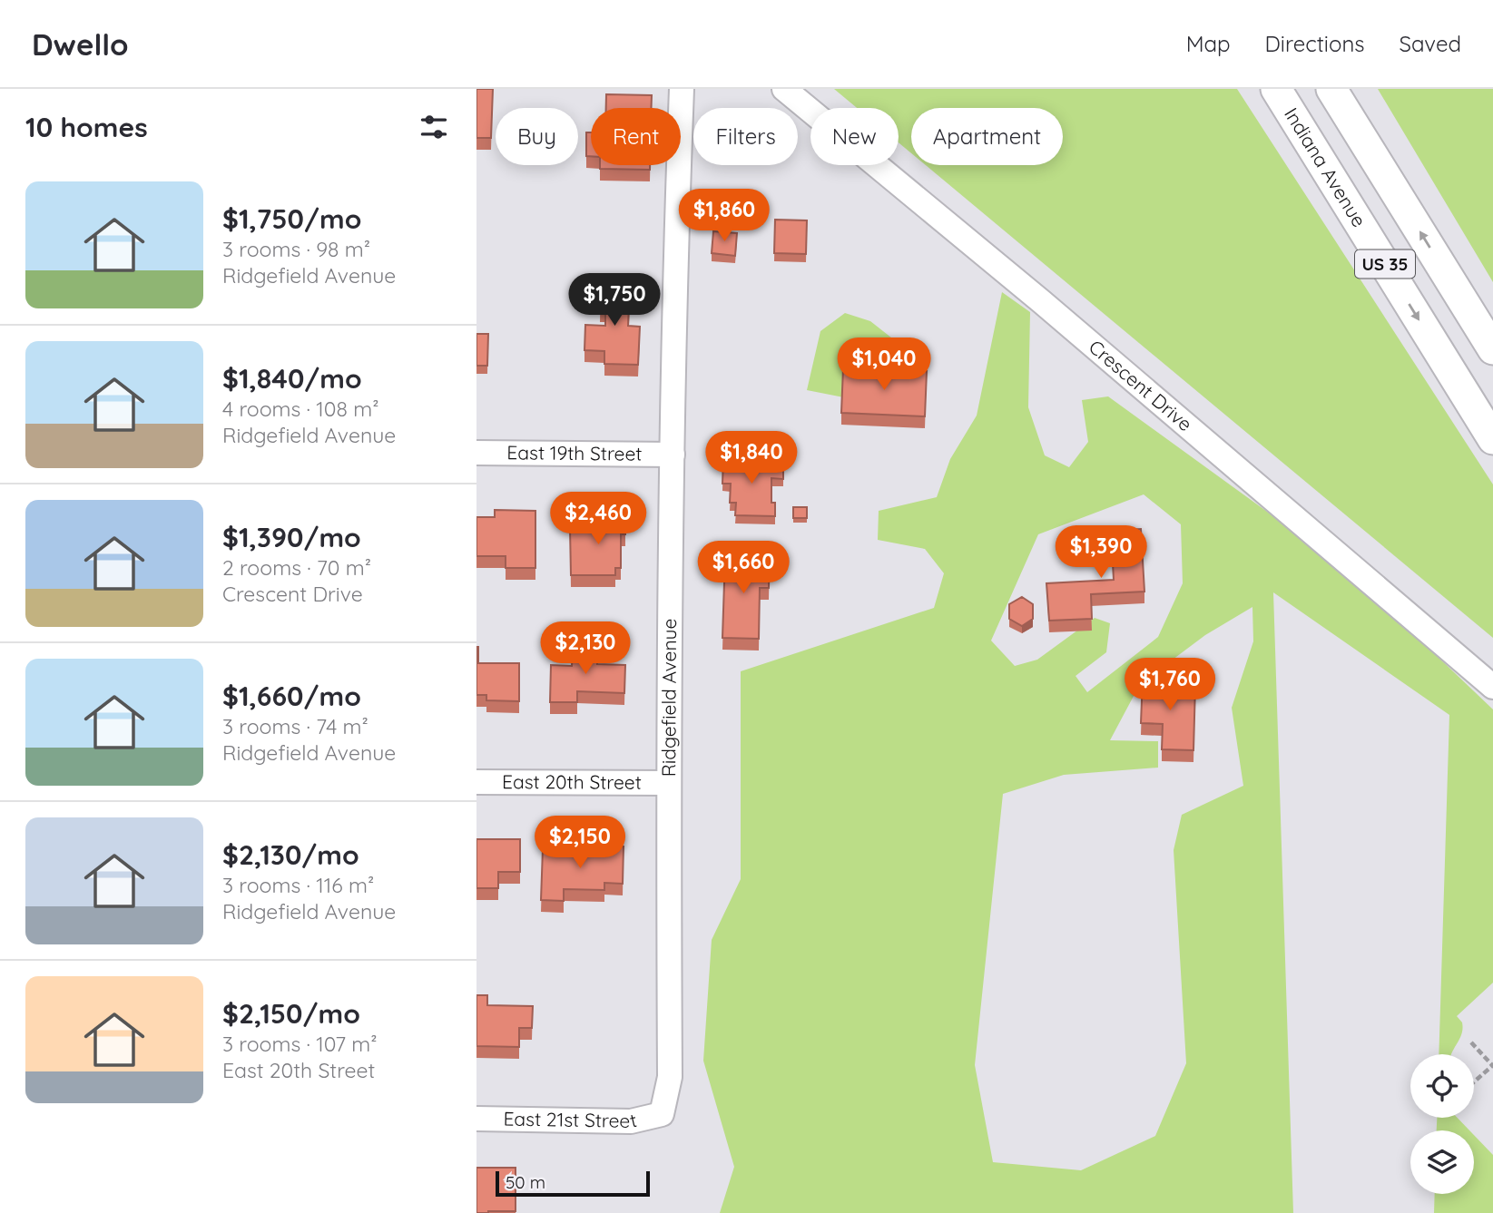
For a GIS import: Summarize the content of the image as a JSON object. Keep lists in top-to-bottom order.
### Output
{
  "streets": {
    "main road": ["Indiana Avenue", "US 35"],
    "street": [
      "Crescent Drive",
      "East 19th Street",
      "Ridgefield Avenue",
      "East 20th Street",
      "East 21st Street"
    ]
  },
  "crossings": [
    ["East 19th Street", "Ridgefield Avenue"],
    ["Ridgefield Avenue", "East 20th Street"],
    ["Ridgefield Avenue", "East 21st Street"]
  ],
  "scale_bar": "50 m",
  "page": {
    "header": "Dwello",
    "nav": ["Map", "Directions", "Saved"],
    "heading": "10 homes",
    "chip": [
      "Buy",
      "Rent",
      "Filters",
      "New",
      "Apartment"
    ],
    "list": [
      {
        "name": "$1,750/mo",
        "note": "3 rooms · 98 m² · Ridgefield Avenue"
      },
      {
        "name": "$1,840/mo",
        "note": "4 rooms · 108 m² · Ridgefield Avenue"
      },
      {
        "name": "$1,390/mo",
        "note": "2 rooms · 70 m² · Crescent Drive"
      },
      {
        "name": "$1,660/mo",
        "note": "3 rooms · 74 m² · Ridgefield Avenue"
      },
      {
        "name": "$2,130/mo",
        "note": "3 rooms · 116 m² · Ridgefield Avenue"
      },
      {
        "name": "$2,150/mo",
        "note": "3 rooms · 107 m² · East 20th Street"
      }
    ],
    "price": [
      "$1,860",
      "$1,750",
      "$1,040",
      "$1,840",
      "$2,460",
      "$1,390",
      "$1,660",
      "$2,130",
      "$1,760",
      "$2,150"
    ],
    "scale": "50 m"
  }
}
